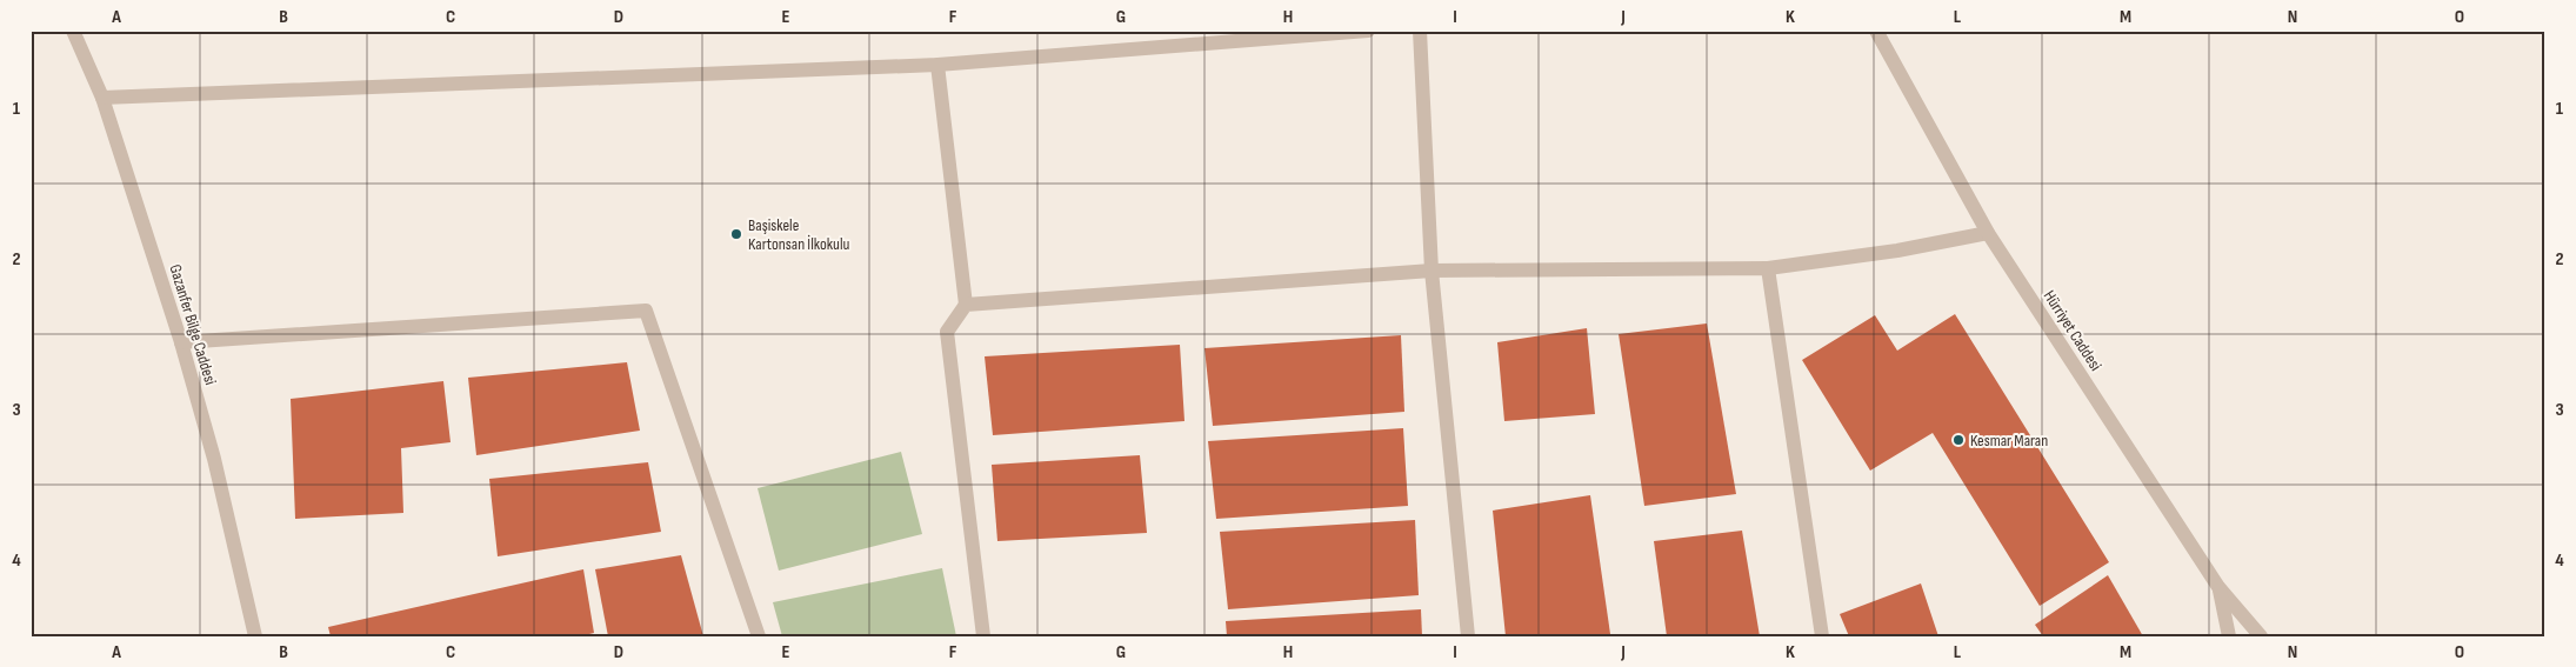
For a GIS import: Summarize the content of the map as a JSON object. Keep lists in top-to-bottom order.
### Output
{
  "streets": {
    "street": ["Gazanfer Bilge Caddesi", "Hürriyet Caddesi"]
  },
  "places": ["Başiskele Kartonsan İlkokulu", "Kesmar Maran"],
  "grid": {
    "columns": [
      "A",
      "B",
      "C",
      "D",
      "E",
      "F",
      "G",
      "H",
      "I",
      "J",
      "K",
      "L",
      "M",
      "N",
      "O"
    ],
    "rows": [
      "1",
      "2",
      "3",
      "4"
    ]
  }
}
